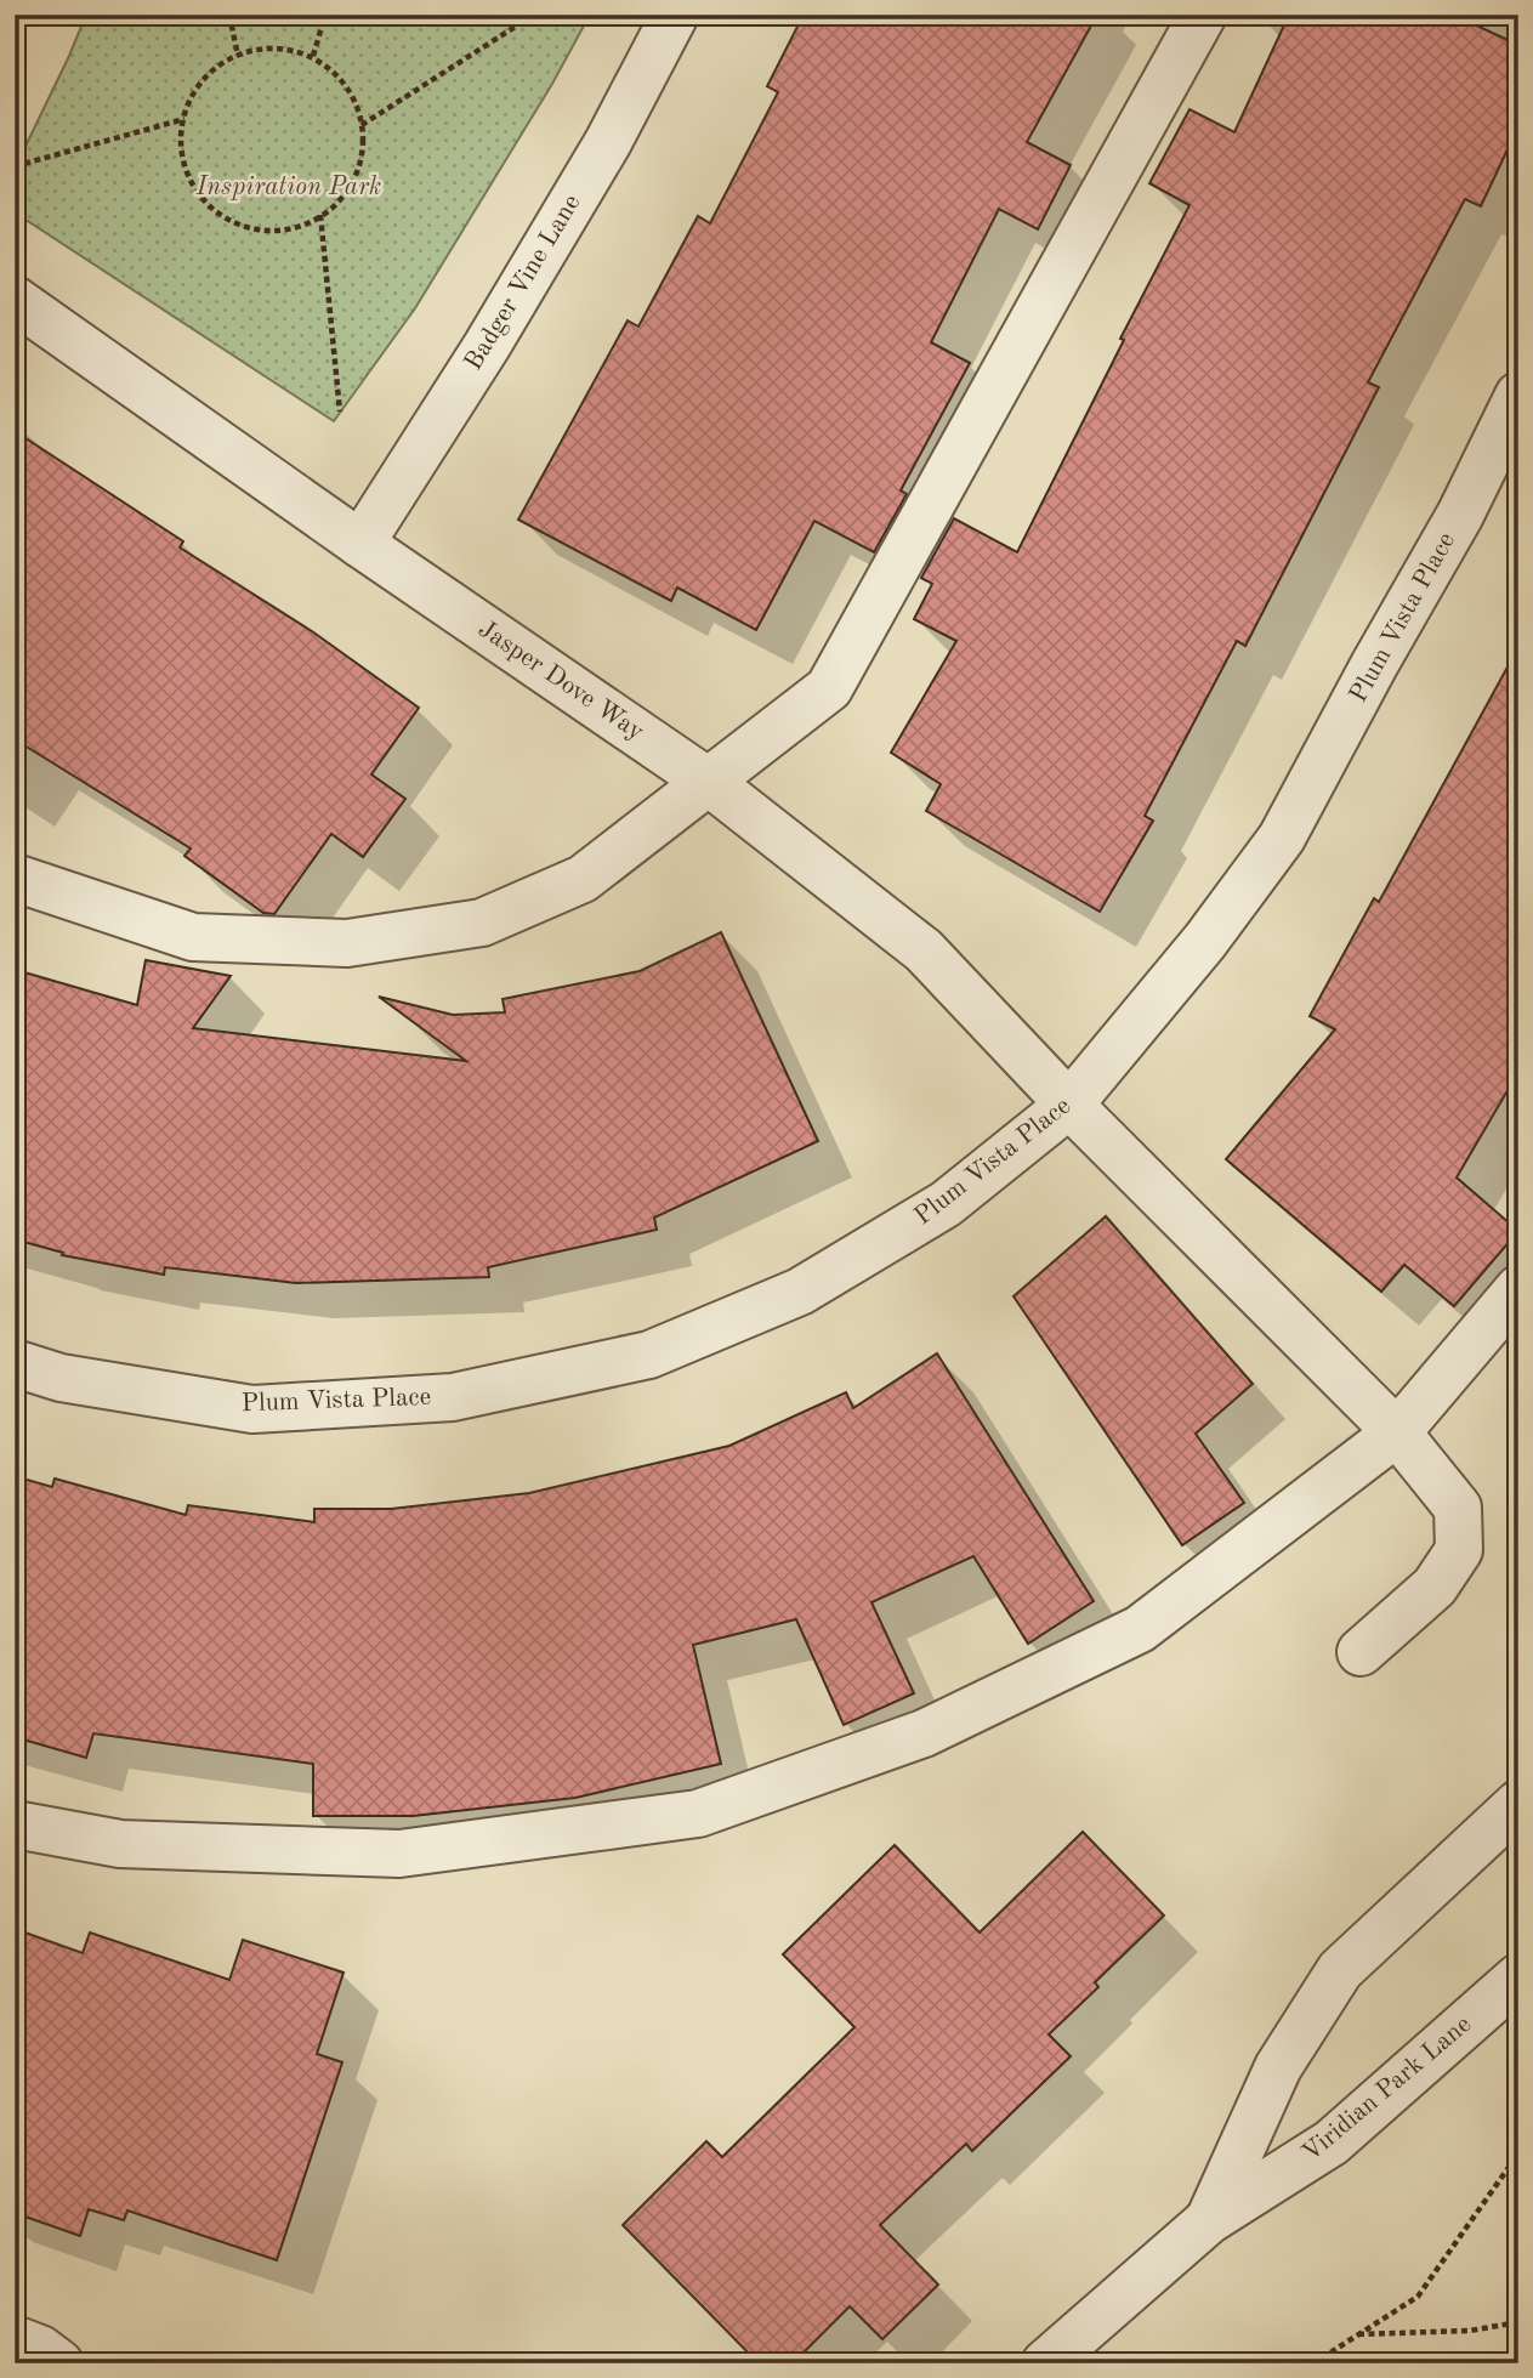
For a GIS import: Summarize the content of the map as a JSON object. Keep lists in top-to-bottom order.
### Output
{
  "streets": {
    "street": [
      "Badger Vine Lane",
      "Plum Vista Place",
      "Jasper Dove Way",
      "Viridian Park Lane"
    ]
  },
  "crossings": [
    ["Badger Vine Lane", "Jasper Dove Way"],
    ["Plum Vista Place", "Jasper Dove Way"]
  ],
  "parks": ["Inspiration Park"]
}
